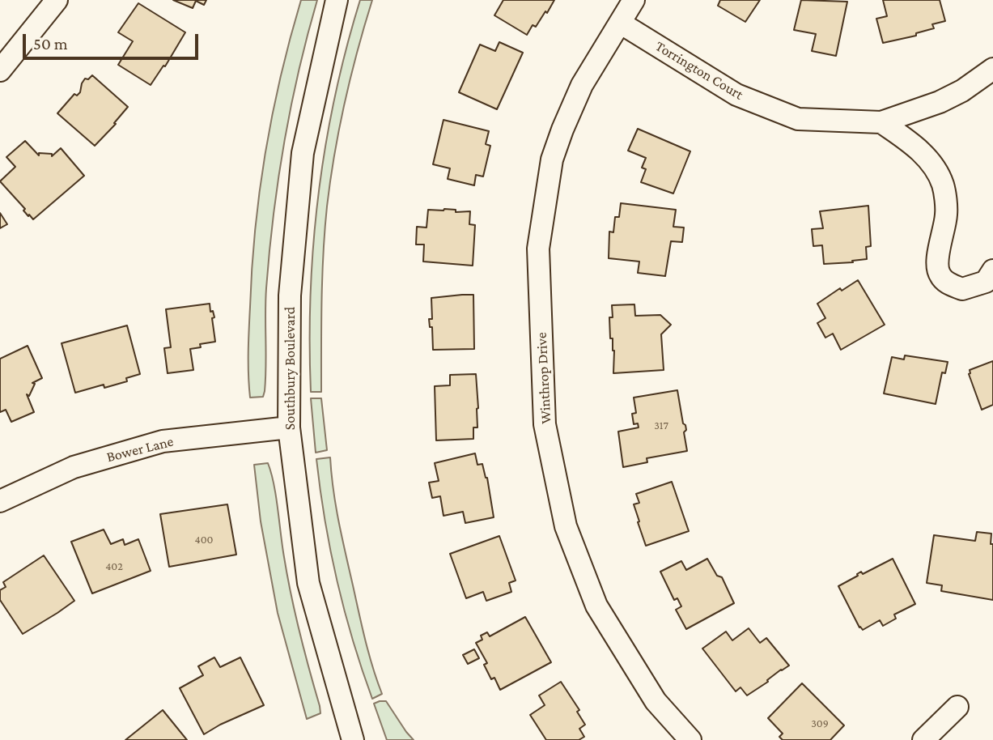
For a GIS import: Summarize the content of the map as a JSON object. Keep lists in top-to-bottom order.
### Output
{
  "streets": {
    "street": [
      "Torrington Court",
      "Southbury Boulevard",
      "Winthrop Drive",
      "Bower Lane"
    ]
  },
  "crossings": [
    ["Torrington Court", "Winthrop Drive"],
    ["Southbury Boulevard", "Bower Lane"]
  ],
  "house_numbers": [
    "317",
    "400",
    "402",
    "309"
  ],
  "scale_bar": "50 m"
}
